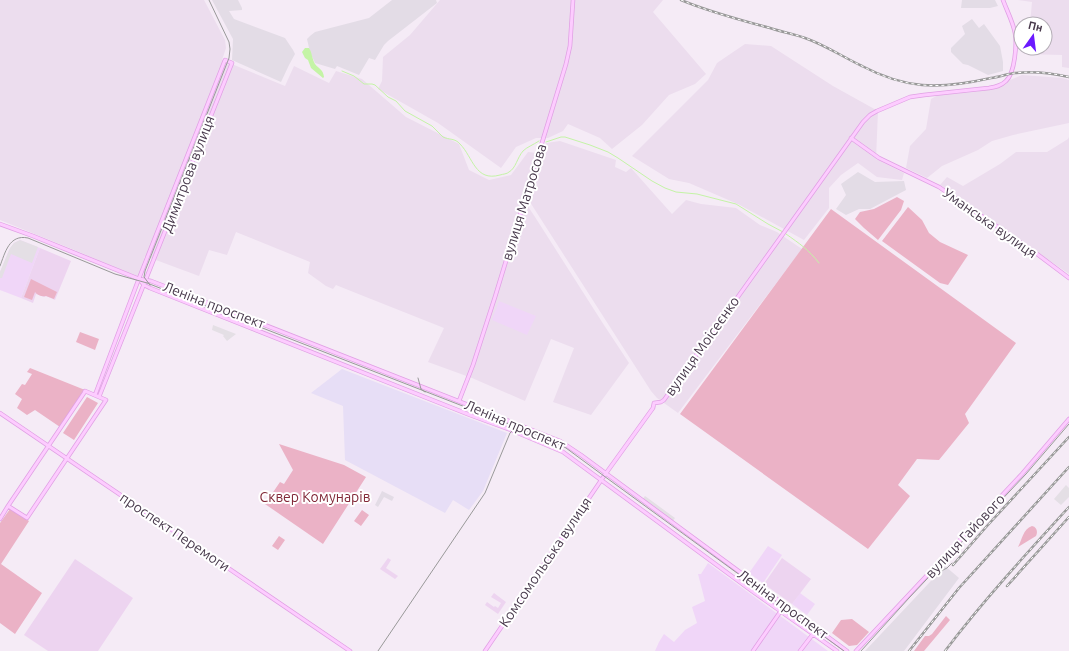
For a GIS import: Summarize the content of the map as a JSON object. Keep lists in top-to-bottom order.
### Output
{
  "streets": {
    "street": [
      "Димитрова вулиця",
      "вулиця Матросова",
      "Уманська вулиця",
      "Леніна проспект",
      "вулиця Моісеєнко",
      "проспект Перемоги",
      "вулиця Гайового",
      "Комсомольська вулиця"
    ]
  },
  "crossings": [
    ["Димитрова вулиця", "Леніна проспект"],
    ["вулиця Матросова", "Леніна проспект"],
    ["Уманська вулиця", "вулиця Моісеєнко"],
    ["Леніна проспект", "вулиця Моісеєнко"],
    ["Леніна проспект", "Комсомольська вулиця"],
    ["вулиця Моісеєнко", "Комсомольська вулиця"]
  ],
  "parks": ["Сквер Комунарів"],
  "north": "top"
}
